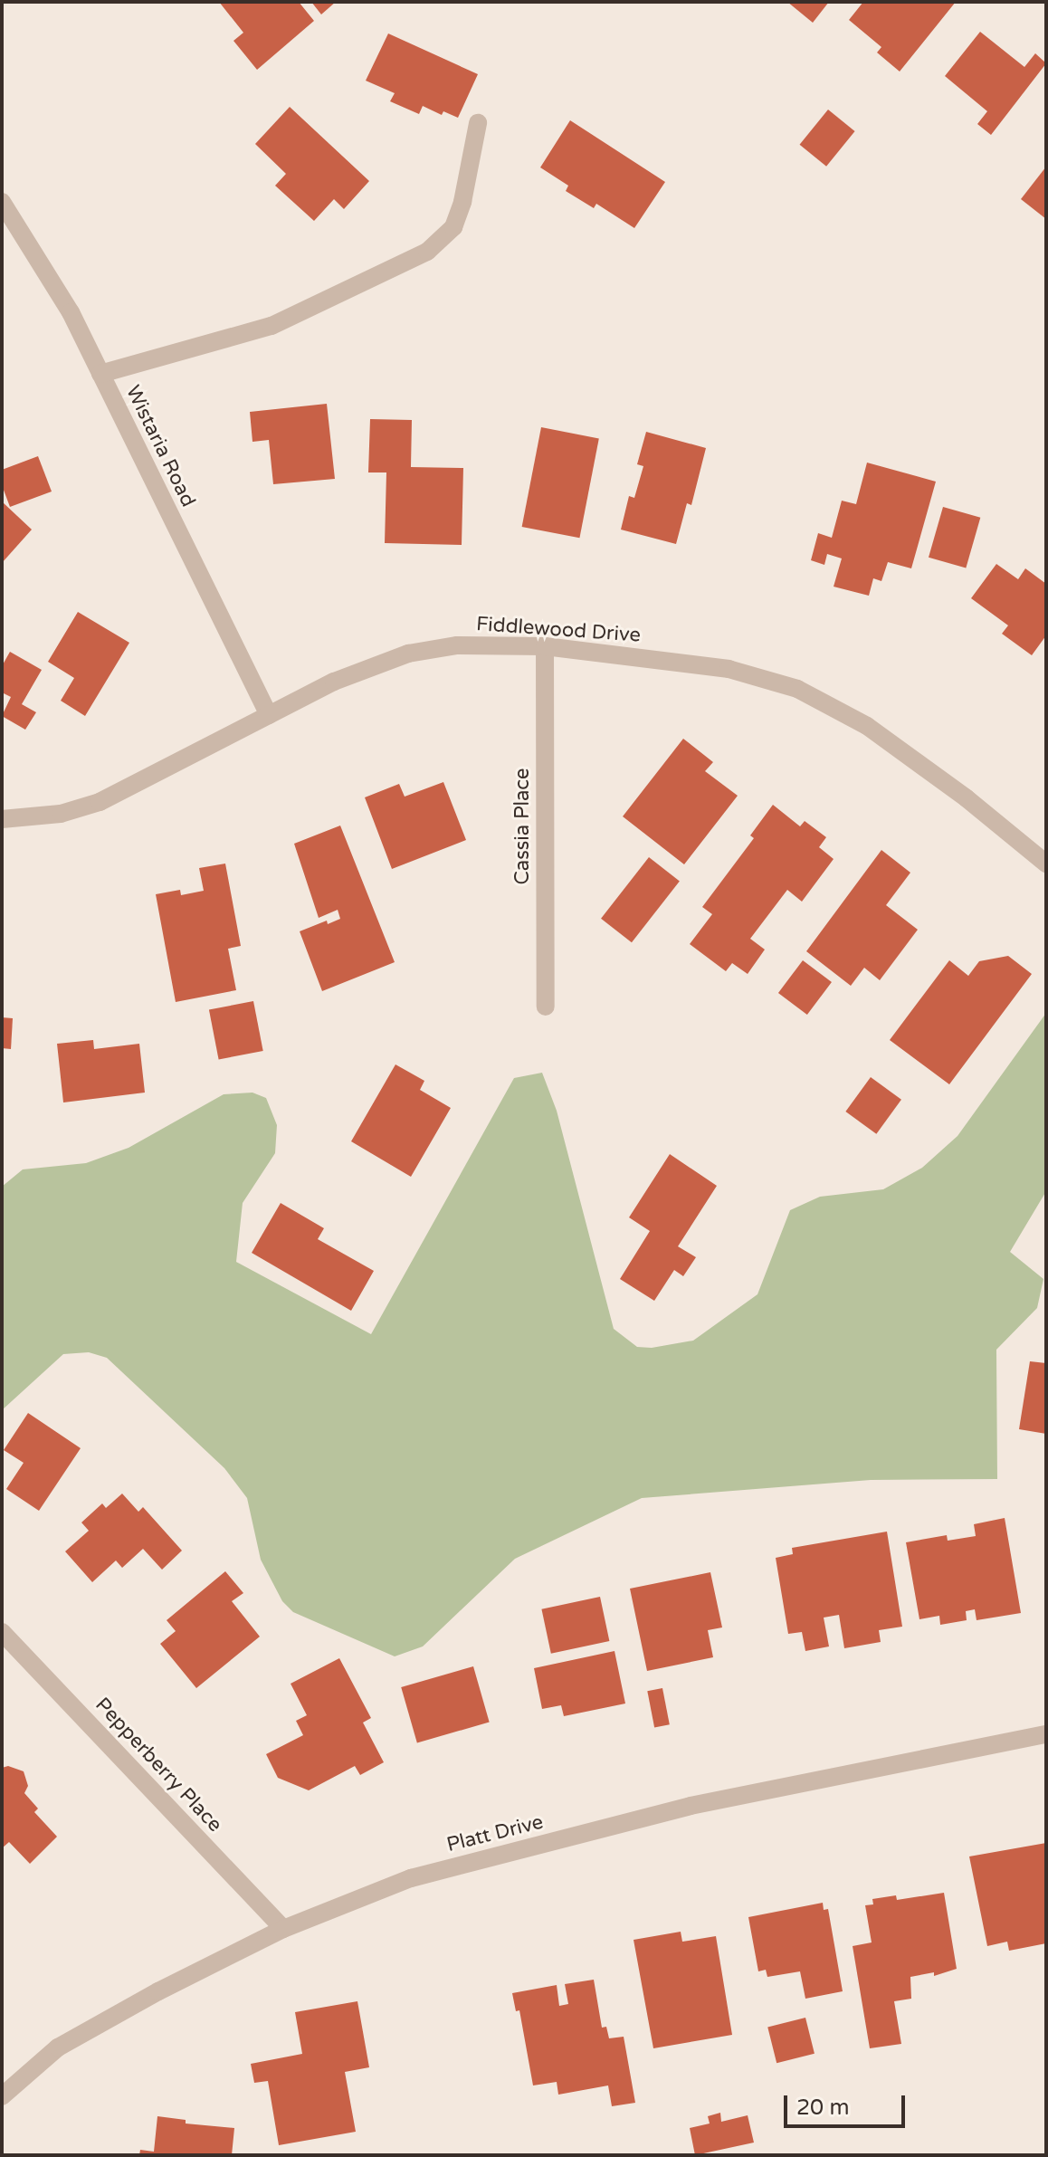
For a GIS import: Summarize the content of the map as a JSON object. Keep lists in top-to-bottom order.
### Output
{
  "streets": {
    "street": [
      "Wistaria Road",
      "Fiddlewood Drive",
      "Cassia Place",
      "Pepperberry Place",
      "Platt Drive"
    ]
  },
  "crossings": [
    ["Wistaria Road", "Fiddlewood Drive"],
    ["Fiddlewood Drive", "Cassia Place"],
    ["Pepperberry Place", "Platt Drive"]
  ],
  "scale_bar": "20 m"
}
